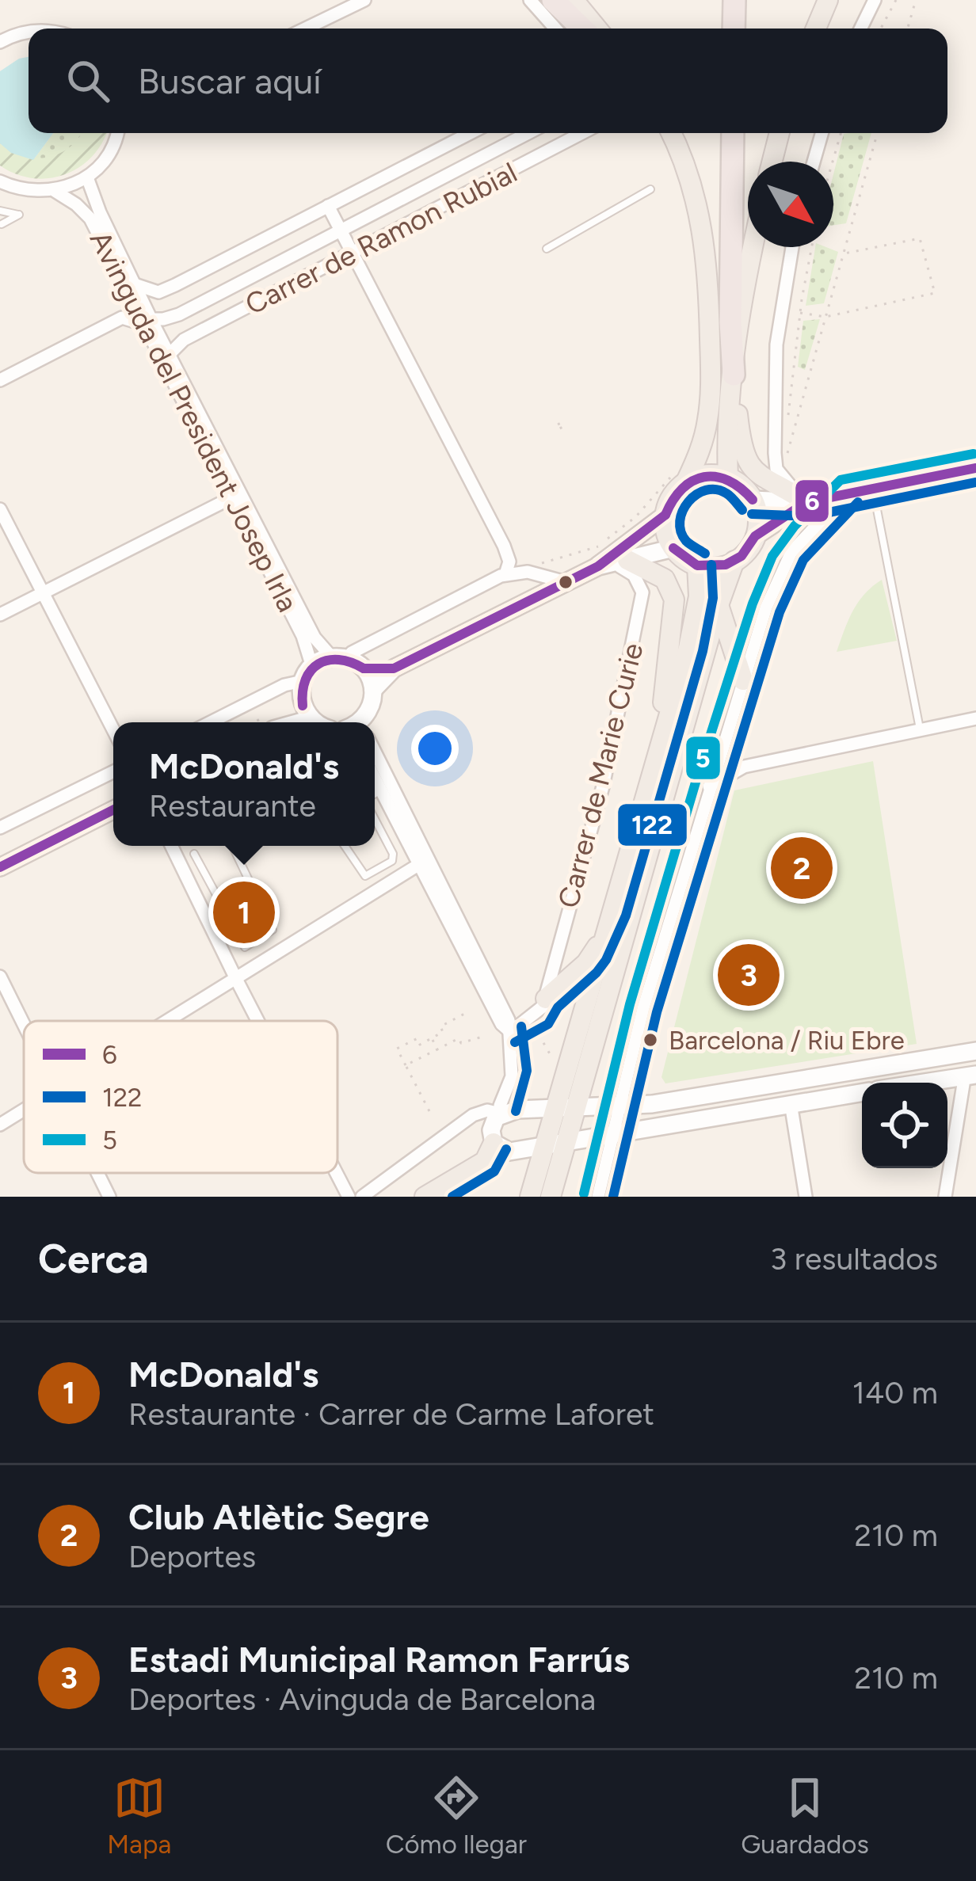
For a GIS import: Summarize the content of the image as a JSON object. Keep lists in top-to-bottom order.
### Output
{
  "streets": {
    "street": ["Carrer de Ramon Rubial", "Avinguda del President Josep Irla", "Carrer de Marie Curie"]
  },
  "crossings": [
    ["Carrer de Ramon Rubial", "Avinguda del President Josep Irla"]
  ],
  "places": ["Barcelona / Riu Ebre"],
  "lines": ["transit line 5", "transit line 6", "transit line 122"],
  "legend": ["6", "122", "5"],
  "north": "bottom right",
  "page": {
    "search": "Buscar aquí",
    "popup": ["McDonald's", "Restaurante"],
    "pins": ["2", "1", "3"],
    "heading": ["Cerca", "3 resultados"],
    "list": [
      {
        "mark": "1",
        "name": "McDonald's",
        "note": "Restaurante · Carrer de Carme Laforet",
        "value": "140 m"
      },
      {
        "mark": "2",
        "name": "Club Atlètic Segre",
        "note": "Deportes",
        "value": "210 m"
      },
      {
        "mark": "3",
        "name": "Estadi Municipal Ramon Farrús",
        "note": "Deportes · Avinguda de Barcelona",
        "value": "210 m"
      }
    ],
    "nav": ["Mapa", "Cómo llegar", "Guardados"]
  }
}
